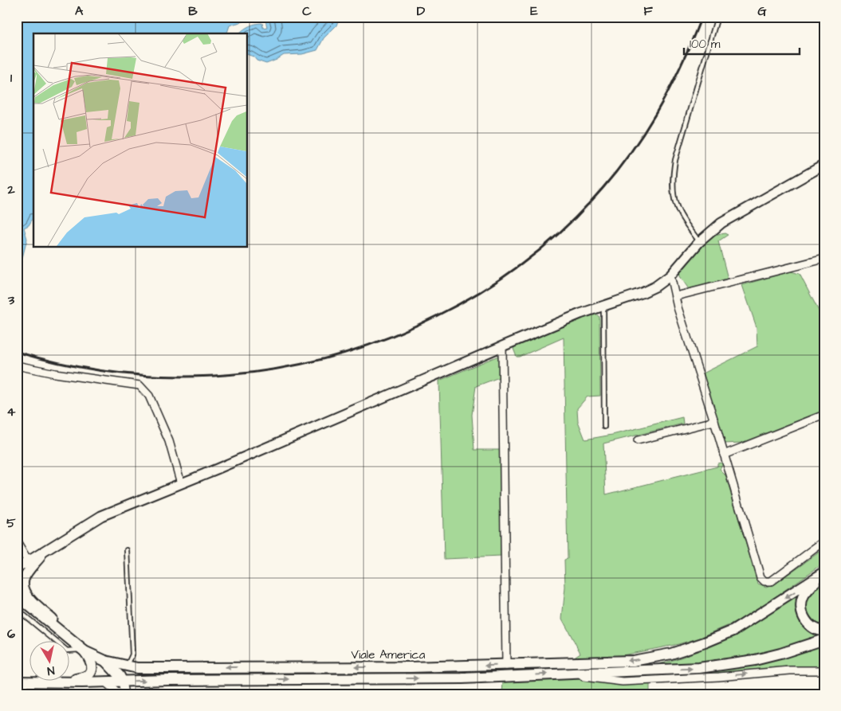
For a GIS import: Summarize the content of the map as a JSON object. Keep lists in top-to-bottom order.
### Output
{
  "streets": {
    "main road": ["Viale America"]
  },
  "scale_bar": "100 m",
  "north": "bottom",
  "grid": {
    "columns": [
      "A",
      "B",
      "C",
      "D",
      "E",
      "F",
      "G"
    ],
    "rows": [
      "1",
      "2",
      "3",
      "4",
      "5",
      "6"
    ]
  }
}
